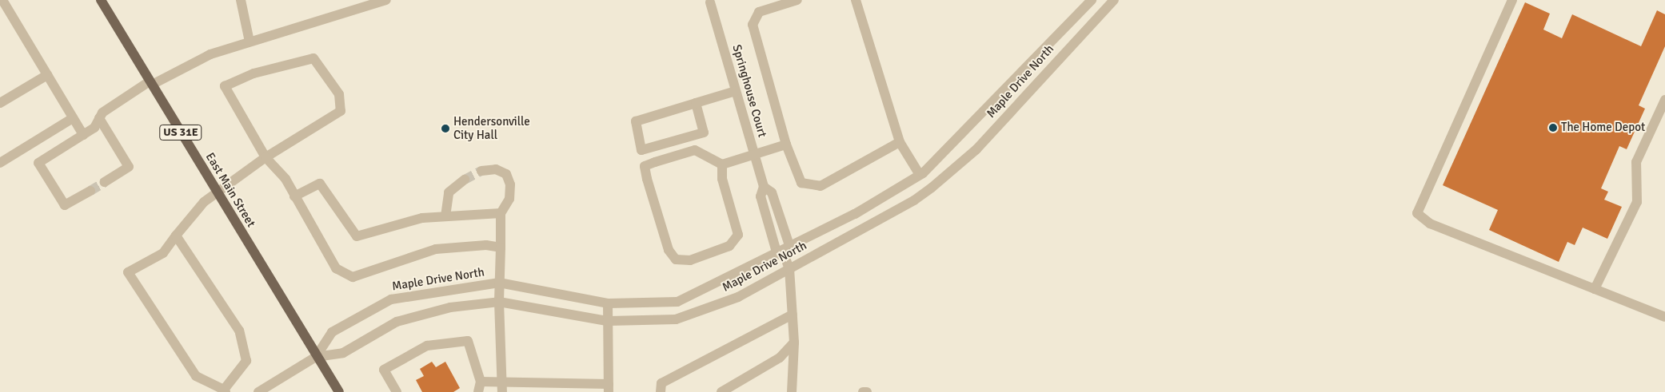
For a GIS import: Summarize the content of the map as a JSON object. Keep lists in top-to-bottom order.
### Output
{
  "streets": {
    "main road": ["US 31E", "East Main Street"],
    "street": ["Maple Drive North", "Springhouse Court"]
  },
  "crossings": [
    ["Maple Drive North", "East Main Street"]
  ],
  "places": ["The Home Depot", "Hendersonville City Hall"]
}
